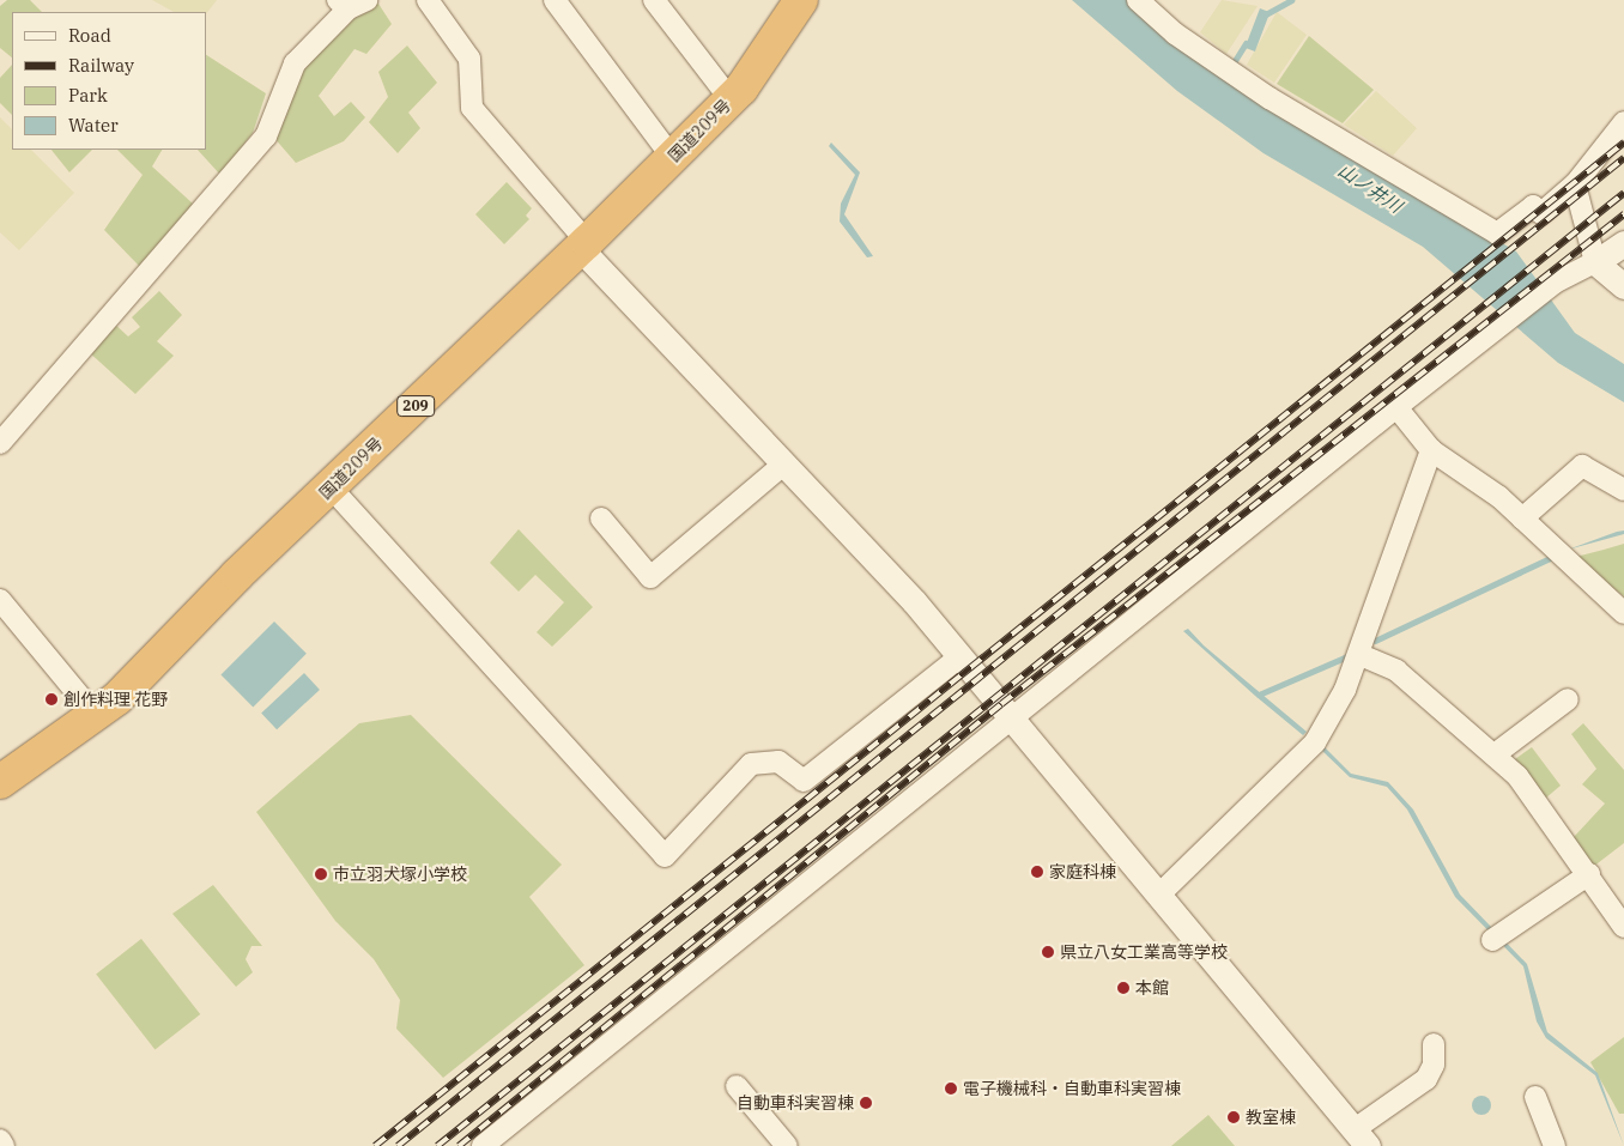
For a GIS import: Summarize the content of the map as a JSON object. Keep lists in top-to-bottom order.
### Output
{
  "streets": {
    "highway": ["国道209号", "209"]
  },
  "water": ["山ノ井川"],
  "places": [
    "創作料理 花野",
    "家庭科棟",
    "市立羽犬塚小学校",
    "県立八女工業高等学校",
    "本館",
    "電子機械科・自動車科実習棟",
    "自動車科実習棟",
    "教室棟"
  ],
  "legend": [
    "Road",
    "Railway",
    "Park",
    "Water"
  ]
}
